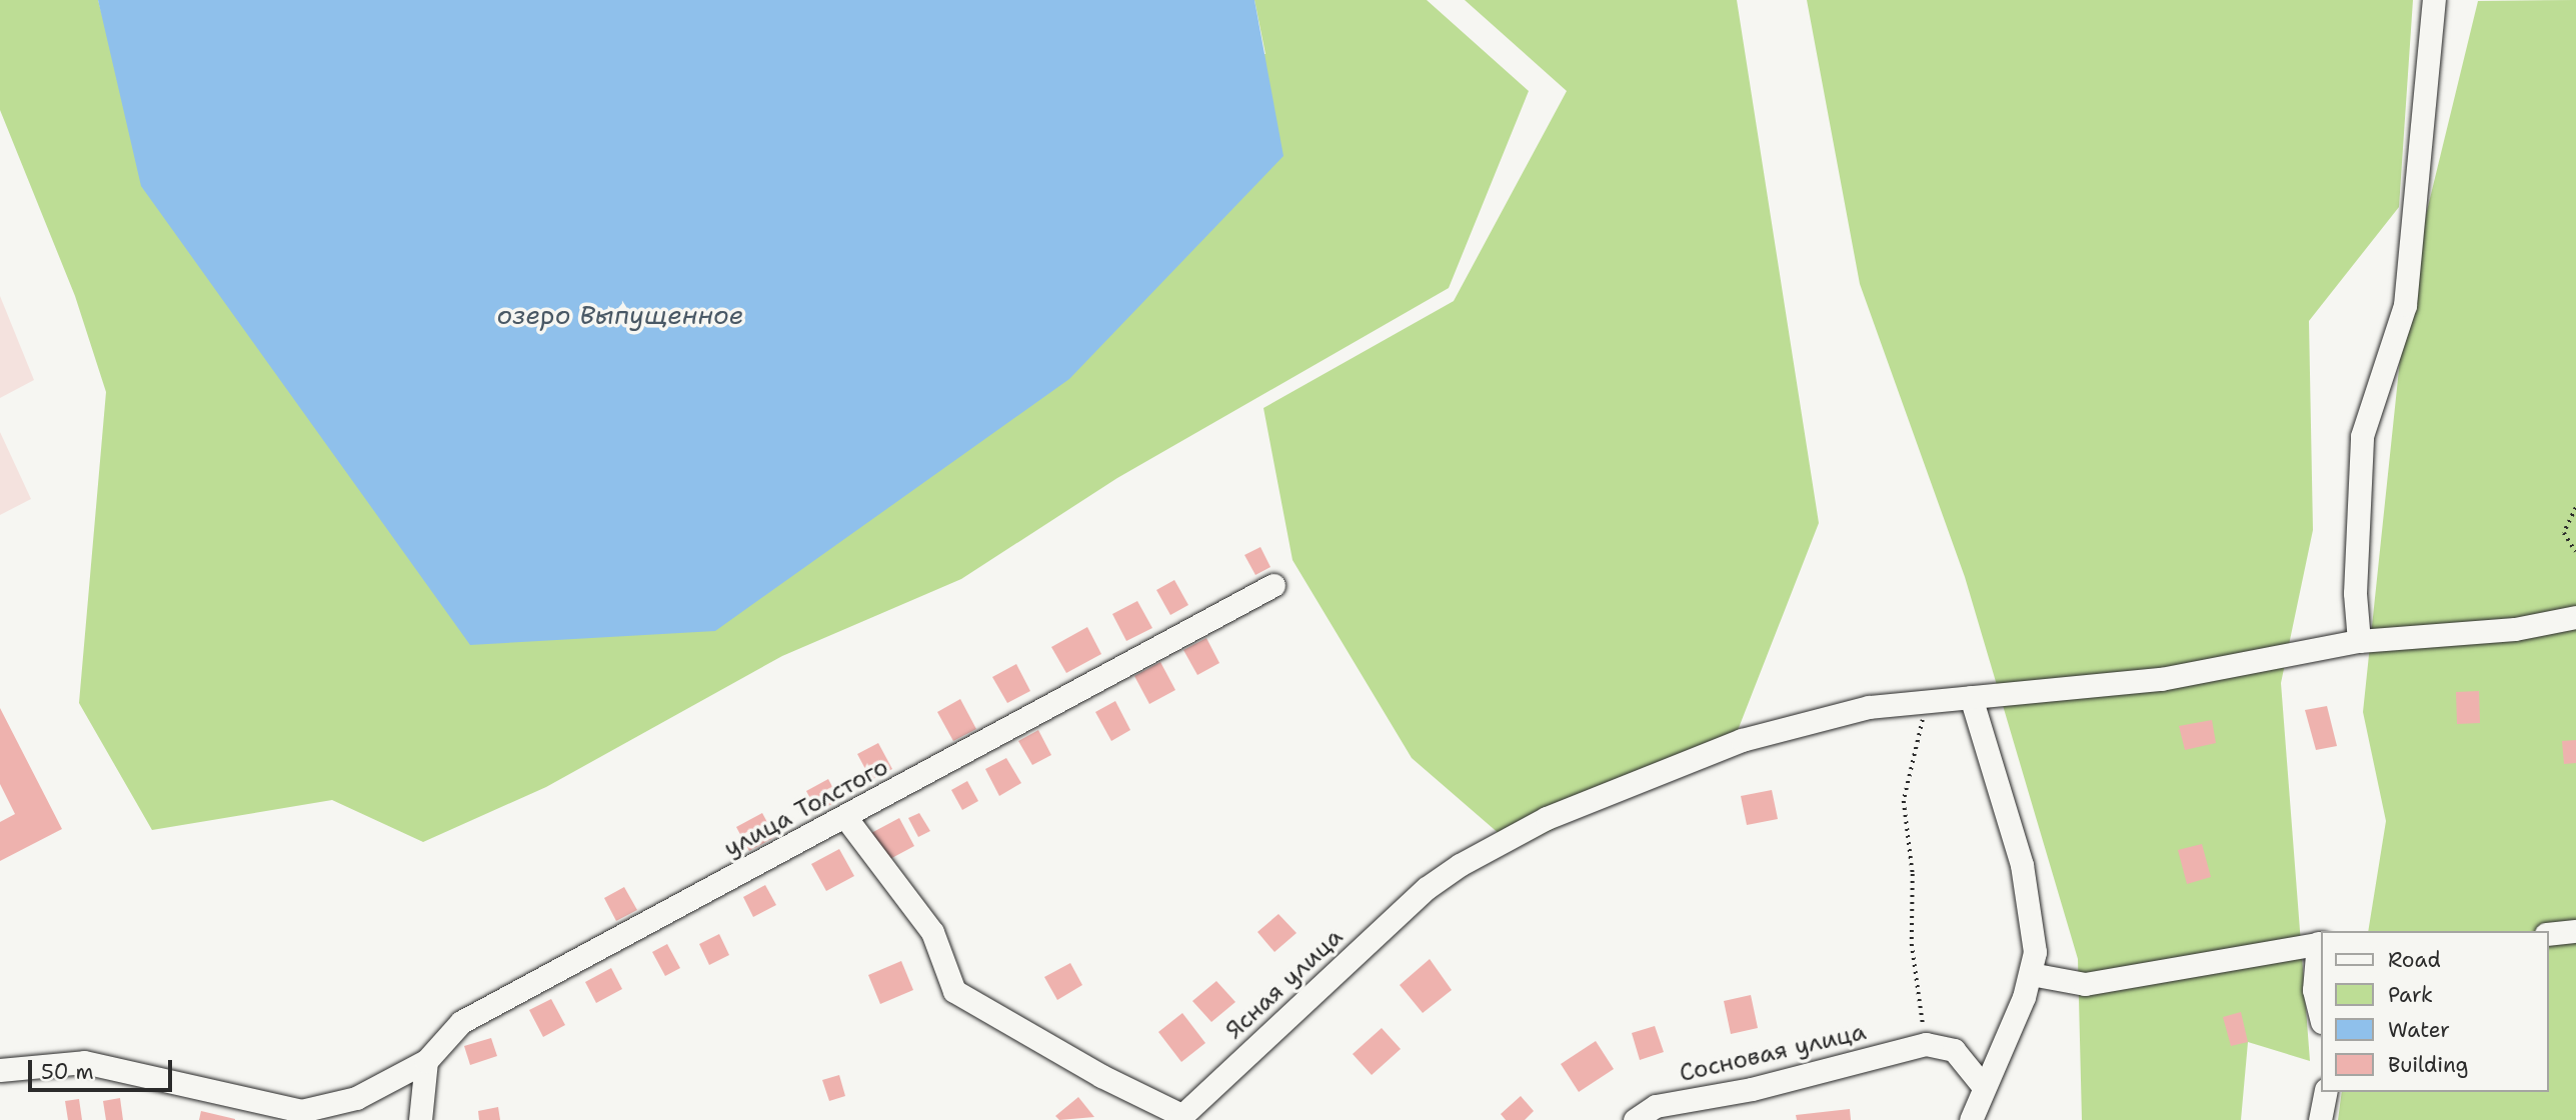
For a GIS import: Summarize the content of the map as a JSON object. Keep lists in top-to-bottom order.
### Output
{
  "streets": {
    "street": ["улица Толстого", "Ясная улица", "Сосновая улица"]
  },
  "water": ["озеро Выпущенное"],
  "legend": [
    "Road",
    "Park",
    "Water",
    "Building"
  ],
  "scale_bar": "50 m"
}
